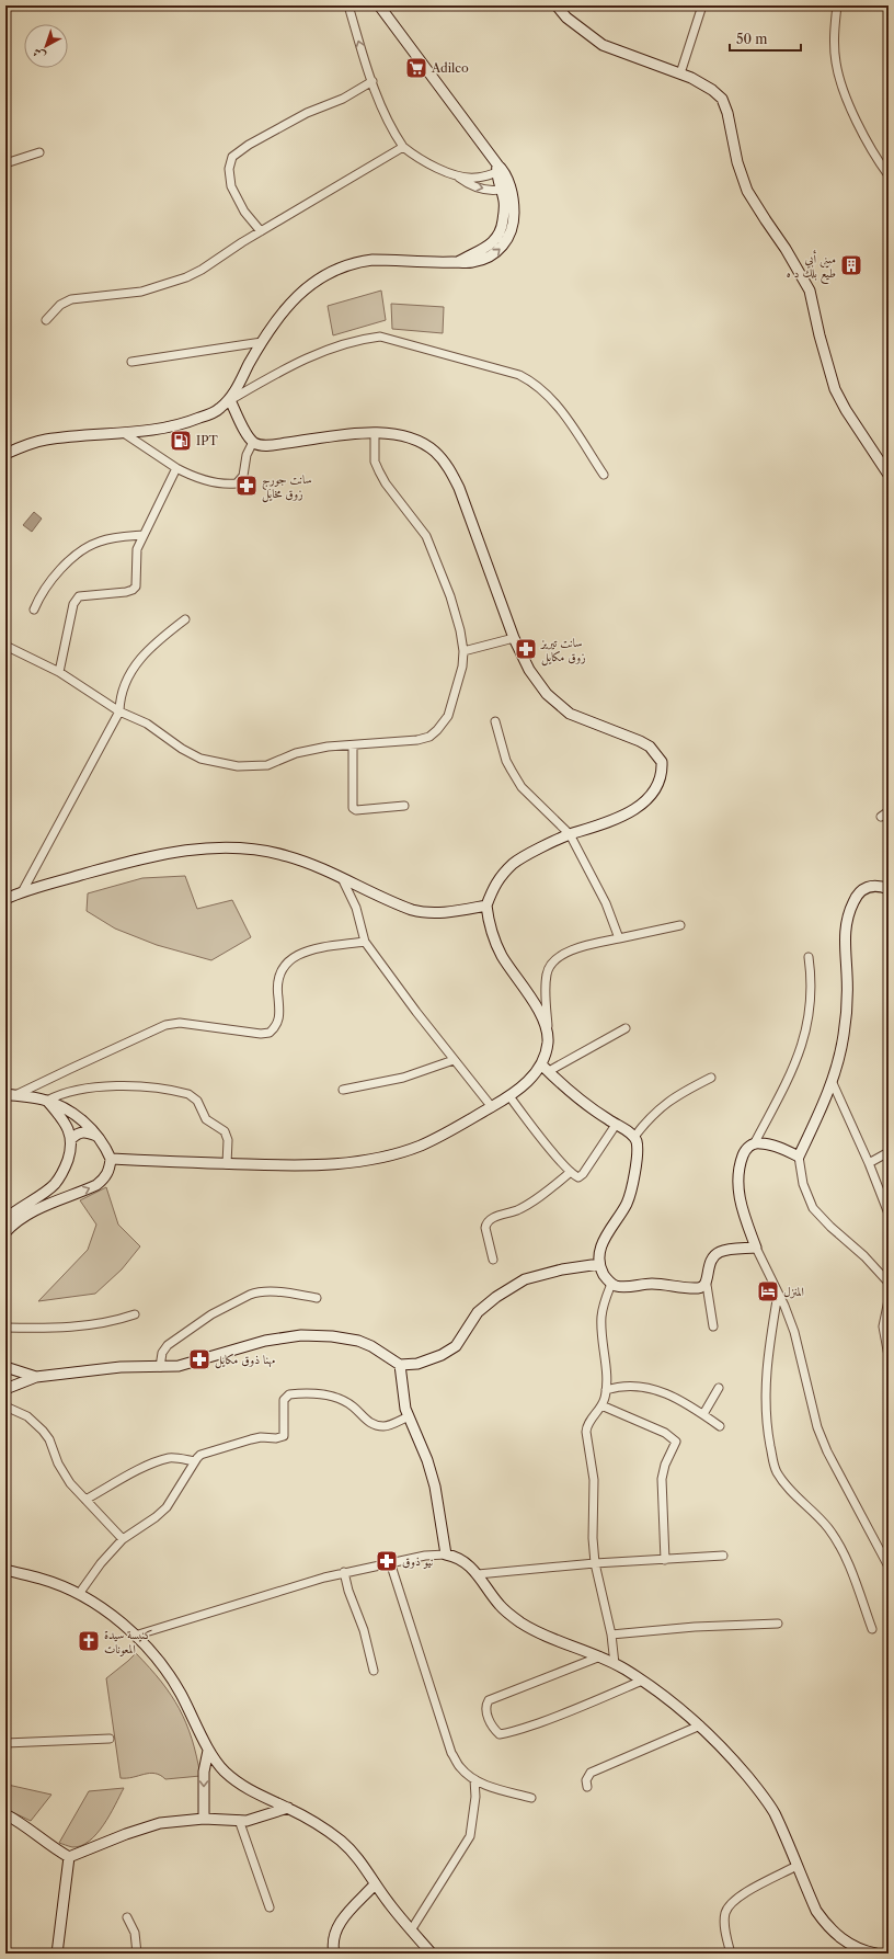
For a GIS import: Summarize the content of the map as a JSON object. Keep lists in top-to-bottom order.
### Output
{
  "places": {
    "supermarket": ["Adilco"],
    "building": ["مبنى أبي طيّع بلك د ه"],
    "fuel station": ["IPT"],
    "pharmacy": [
      "سانت جورج زوق مخايل",
      "سانت تيريز زوق مكايل",
      "مهنا ذوق مكايل",
      "نيو ذوق"
    ],
    "hotel": ["المنزل"],
    "church": ["كنيسة سيدة المعونات"]
  },
  "scale_bar": "50 m",
  "north": "bottom left"
}
